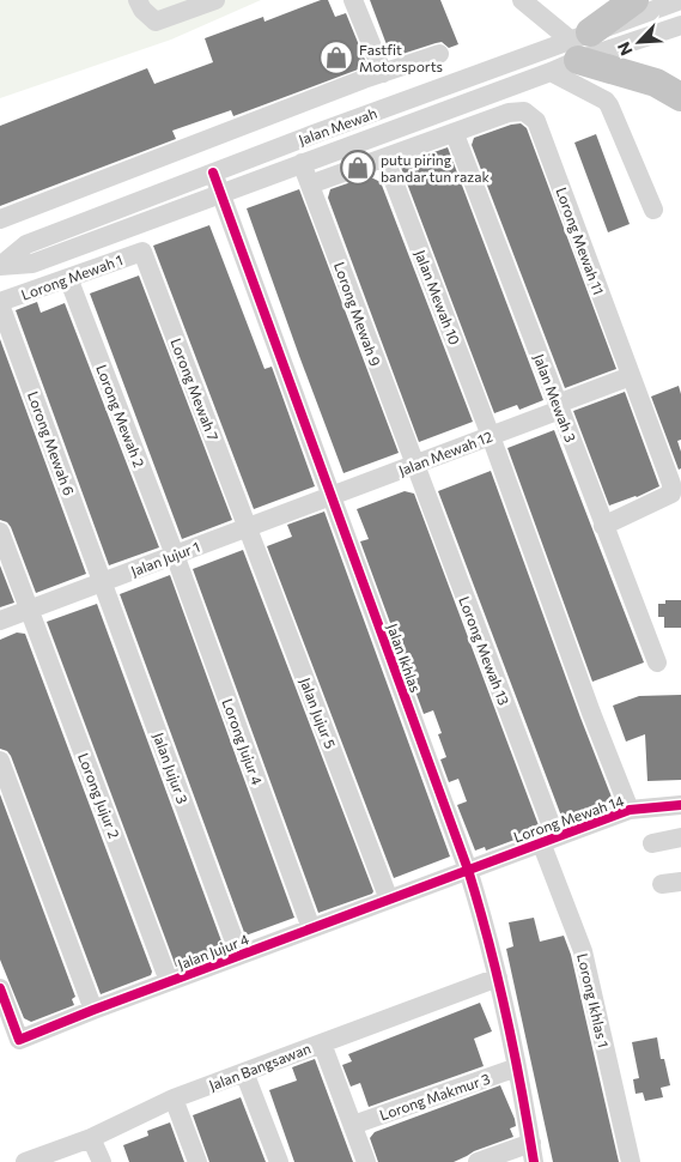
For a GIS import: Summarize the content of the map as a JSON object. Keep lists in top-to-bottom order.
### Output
{
  "streets": {
    "street": [
      "Jalan Mewah",
      "Lorong Mewah 11",
      "Lorong Mewah 1",
      "Jalan Mewah 10",
      "Lorong Mewah 9",
      "Lorong Mewah 7",
      "Jalan Mewah 3",
      "Lorong Mewah 2",
      "Lorong Mewah 6",
      "Jalan Mewah 12",
      "Jalan Jujur 1",
      "Lorong Mewah 13",
      "Jalan Ikhlas",
      "Jalan Jujur 5",
      "Lorong Jujur 4",
      "Jalan Jujur 3",
      "Lorong Jujur 2",
      "Lorong Mewah 14",
      "Jalan Jujur 4",
      "Lorong Ikhlas 1",
      "Jalan Bangsawan",
      "Lorong Makmur 3"
    ]
  },
  "crossings": [
    ["Jalan Mewah", "Lorong Mewah 9"],
    ["Jalan Mewah", "Jalan Ikhlas"],
    ["Lorong Mewah 11", "Jalan Mewah 3"],
    ["Lorong Mewah 11", "Jalan Mewah 12"],
    ["Lorong Mewah 1", "Lorong Mewah 7"],
    ["Lorong Mewah 1", "Lorong Mewah 2"],
    ["Lorong Mewah 1", "Lorong Mewah 6"],
    ["Jalan Mewah 10", "Jalan Mewah 12"],
    ["Jalan Mewah 10", "Lorong Mewah 14"],
    ["Lorong Mewah 9", "Jalan Mewah 12"],
    ["Lorong Mewah 9", "Lorong Mewah 13"],
    ["Lorong Mewah 7", "Jalan Jujur 1"],
    ["Lorong Mewah 7", "Jalan Jujur 5"],
    ["Jalan Mewah 3", "Jalan Mewah 12"],
    ["Lorong Mewah 2", "Jalan Jujur 1"],
    ["Lorong Mewah 2", "Lorong Jujur 4"],
    ["Lorong Mewah 6", "Jalan Jujur 1"],
    ["Lorong Mewah 6", "Jalan Jujur 3"],
    ["Jalan Mewah 12", "Jalan Jujur 1"],
    ["Jalan Mewah 12", "Lorong Mewah 13"],
    ["Jalan Mewah 12", "Jalan Ikhlas"],
    ["Jalan Mewah 12", "Lorong Mewah 14"],
    ["Jalan Jujur 1", "Jalan Ikhlas"],
    ["Jalan Jujur 1", "Jalan Jujur 5"],
    ["Jalan Jujur 1", "Lorong Jujur 4"],
    ["Jalan Jujur 1", "Jalan Jujur 3"],
    ["Jalan Jujur 1", "Lorong Jujur 2"],
    ["Lorong Mewah 13", "Lorong Mewah 14"],
    ["Lorong Mewah 13", "Lorong Ikhlas 1"],
    ["Jalan Ikhlas", "Lorong Mewah 14"],
    ["Jalan Ikhlas", "Jalan Jujur 4"],
    ["Jalan Ikhlas", "Jalan Bangsawan"],
    ["Jalan Ikhlas", "Lorong Makmur 3"],
    ["Jalan Jujur 5", "Jalan Jujur 4"],
    ["Lorong Jujur 4", "Jalan Jujur 4"],
    ["Jalan Jujur 3", "Jalan Jujur 4"],
    ["Lorong Jujur 2", "Jalan Jujur 4"],
    ["Lorong Mewah 14", "Jalan Jujur 4"],
    ["Lorong Mewah 14", "Lorong Ikhlas 1"]
  ],
  "places": {
    "shop": ["Fastfit Motorsports", "putu piring bandar tun razak"]
  },
  "north": "bottom left"
}
